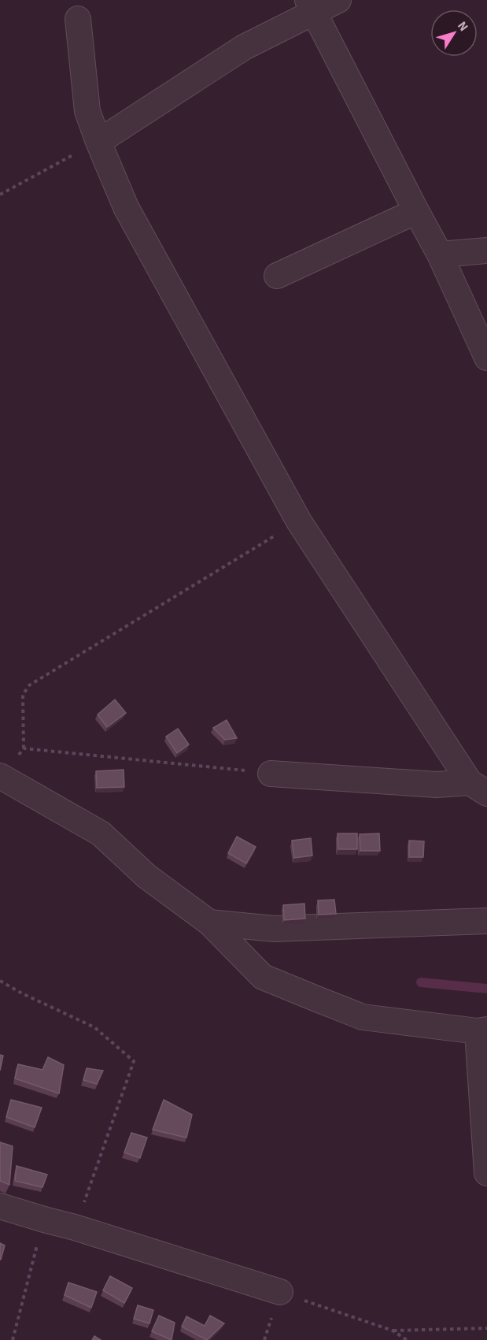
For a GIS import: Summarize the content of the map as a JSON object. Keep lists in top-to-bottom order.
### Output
{
  "north": "top right"
}
